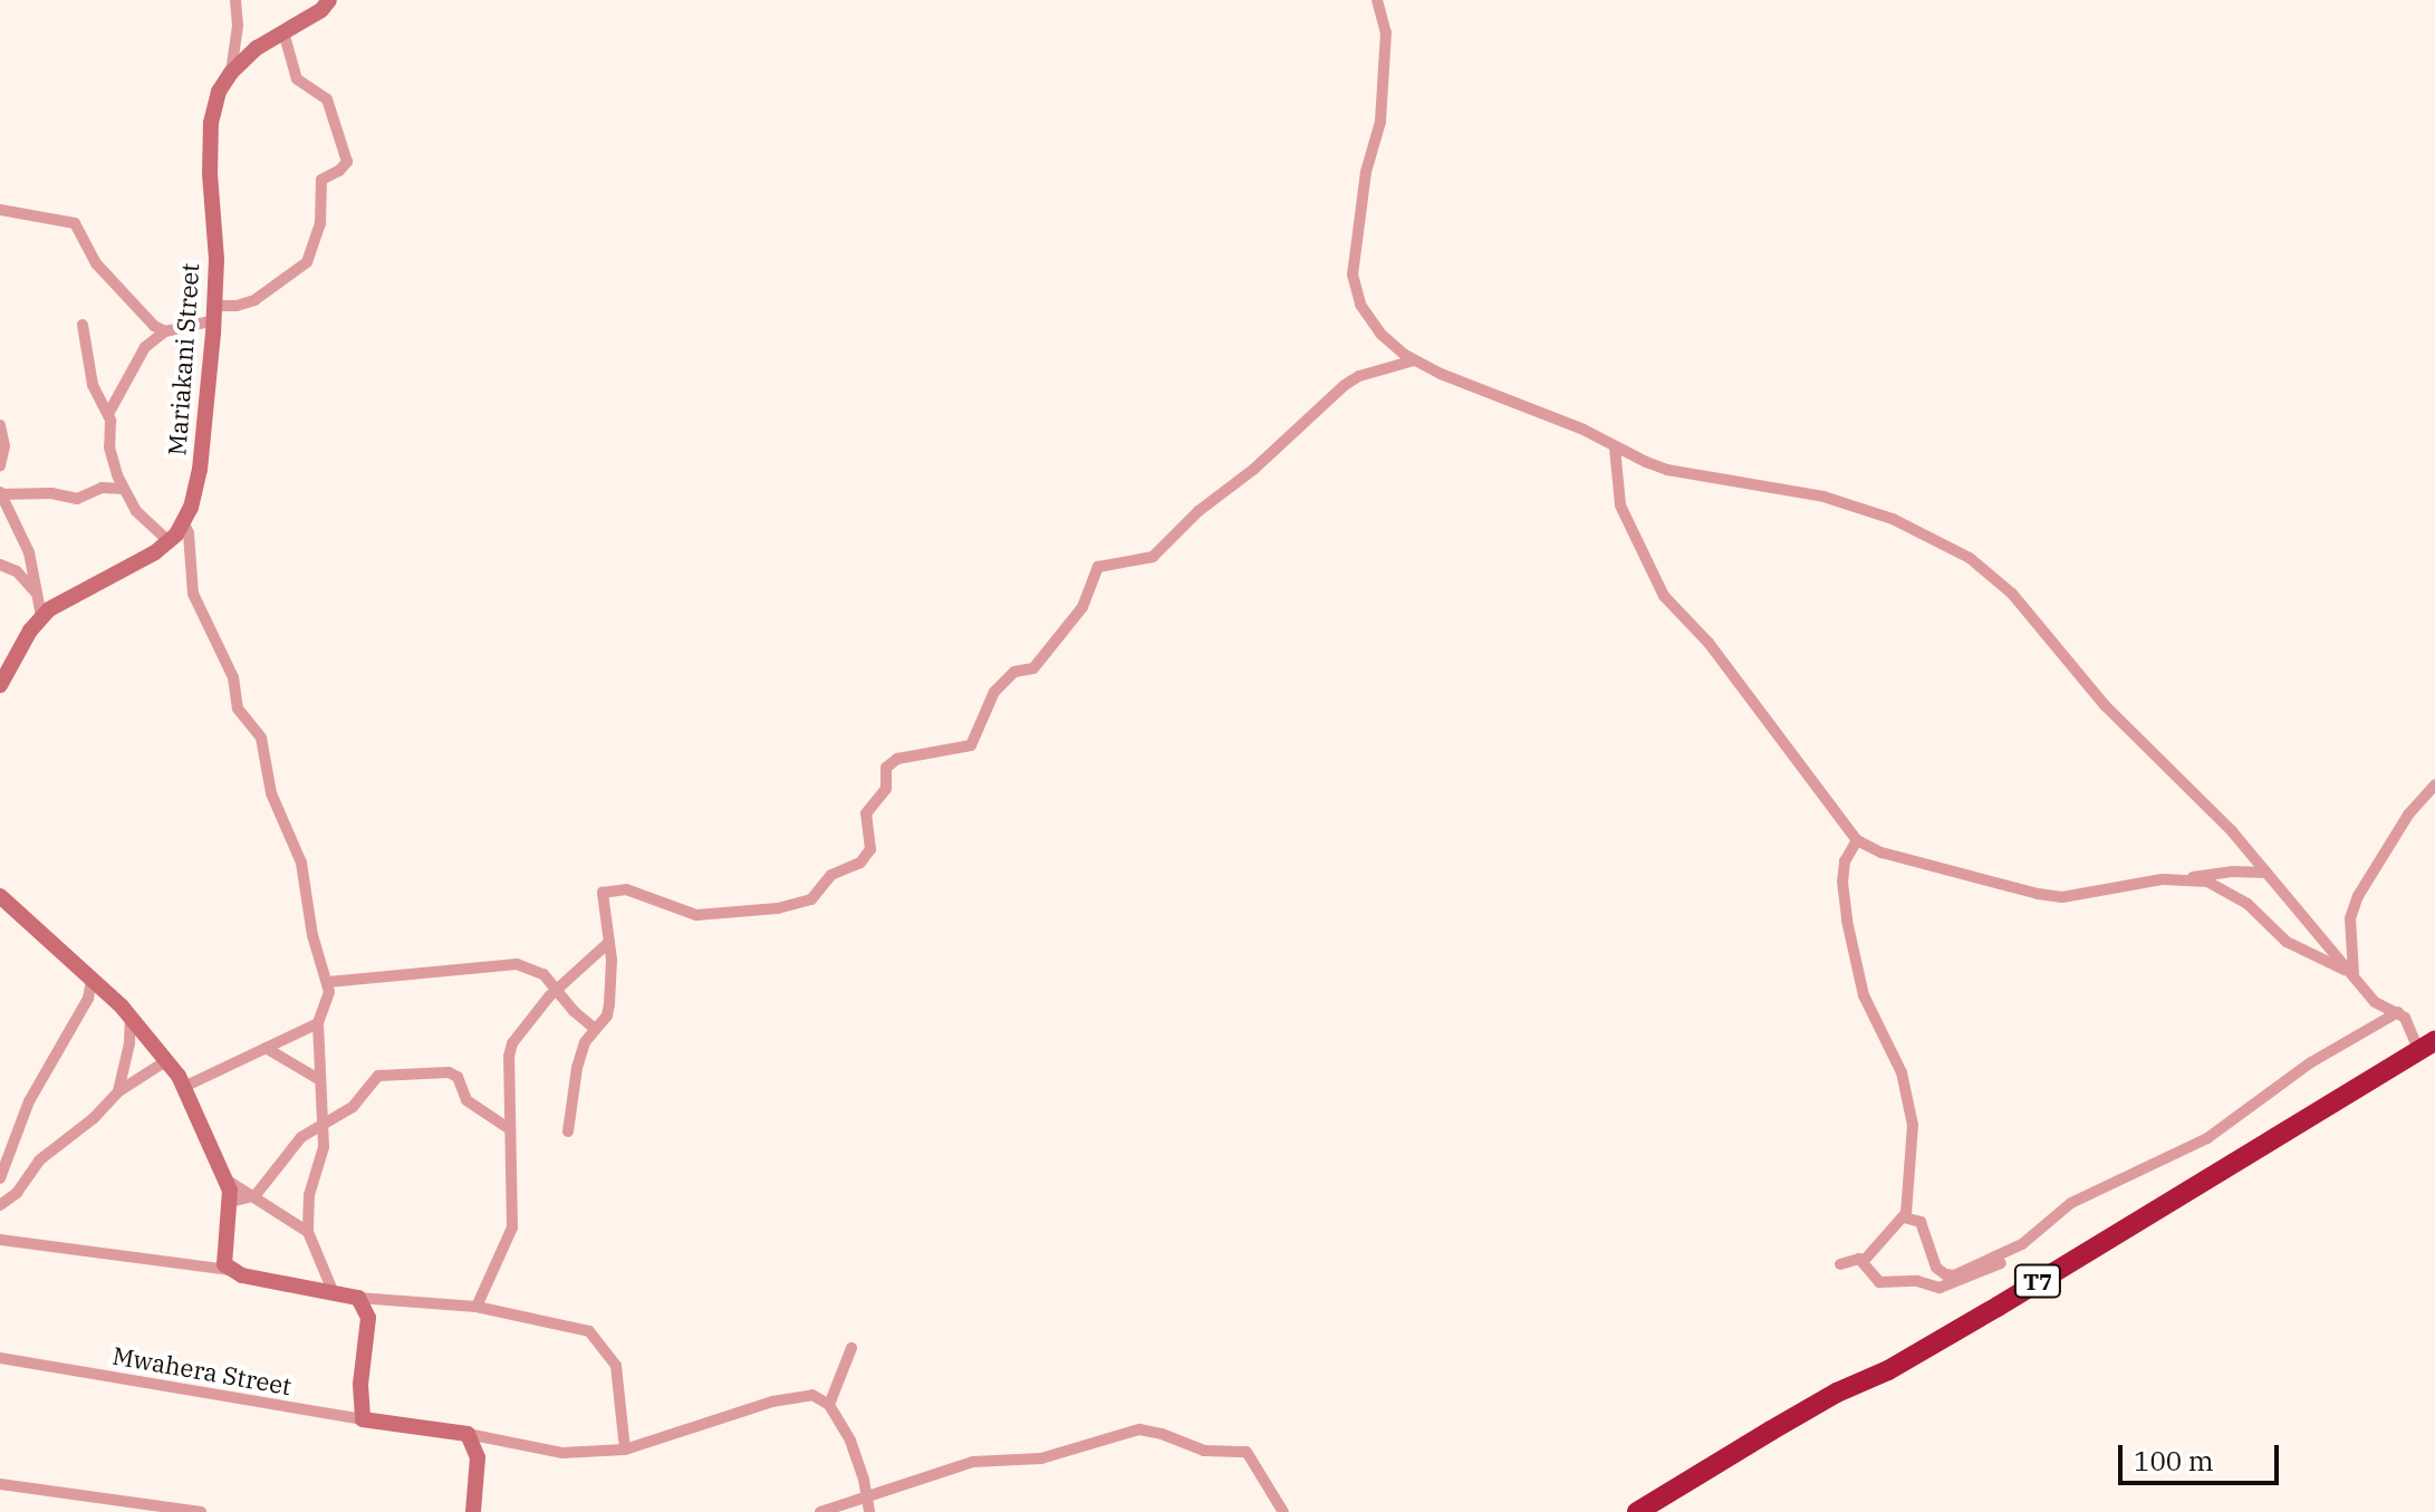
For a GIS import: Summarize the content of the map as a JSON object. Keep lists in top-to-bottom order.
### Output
{
  "streets": {
    "highway": ["T7"],
    "street": ["Mariakani Street", "Mwahera Street"]
  },
  "scale_bar": "100 m"
}
